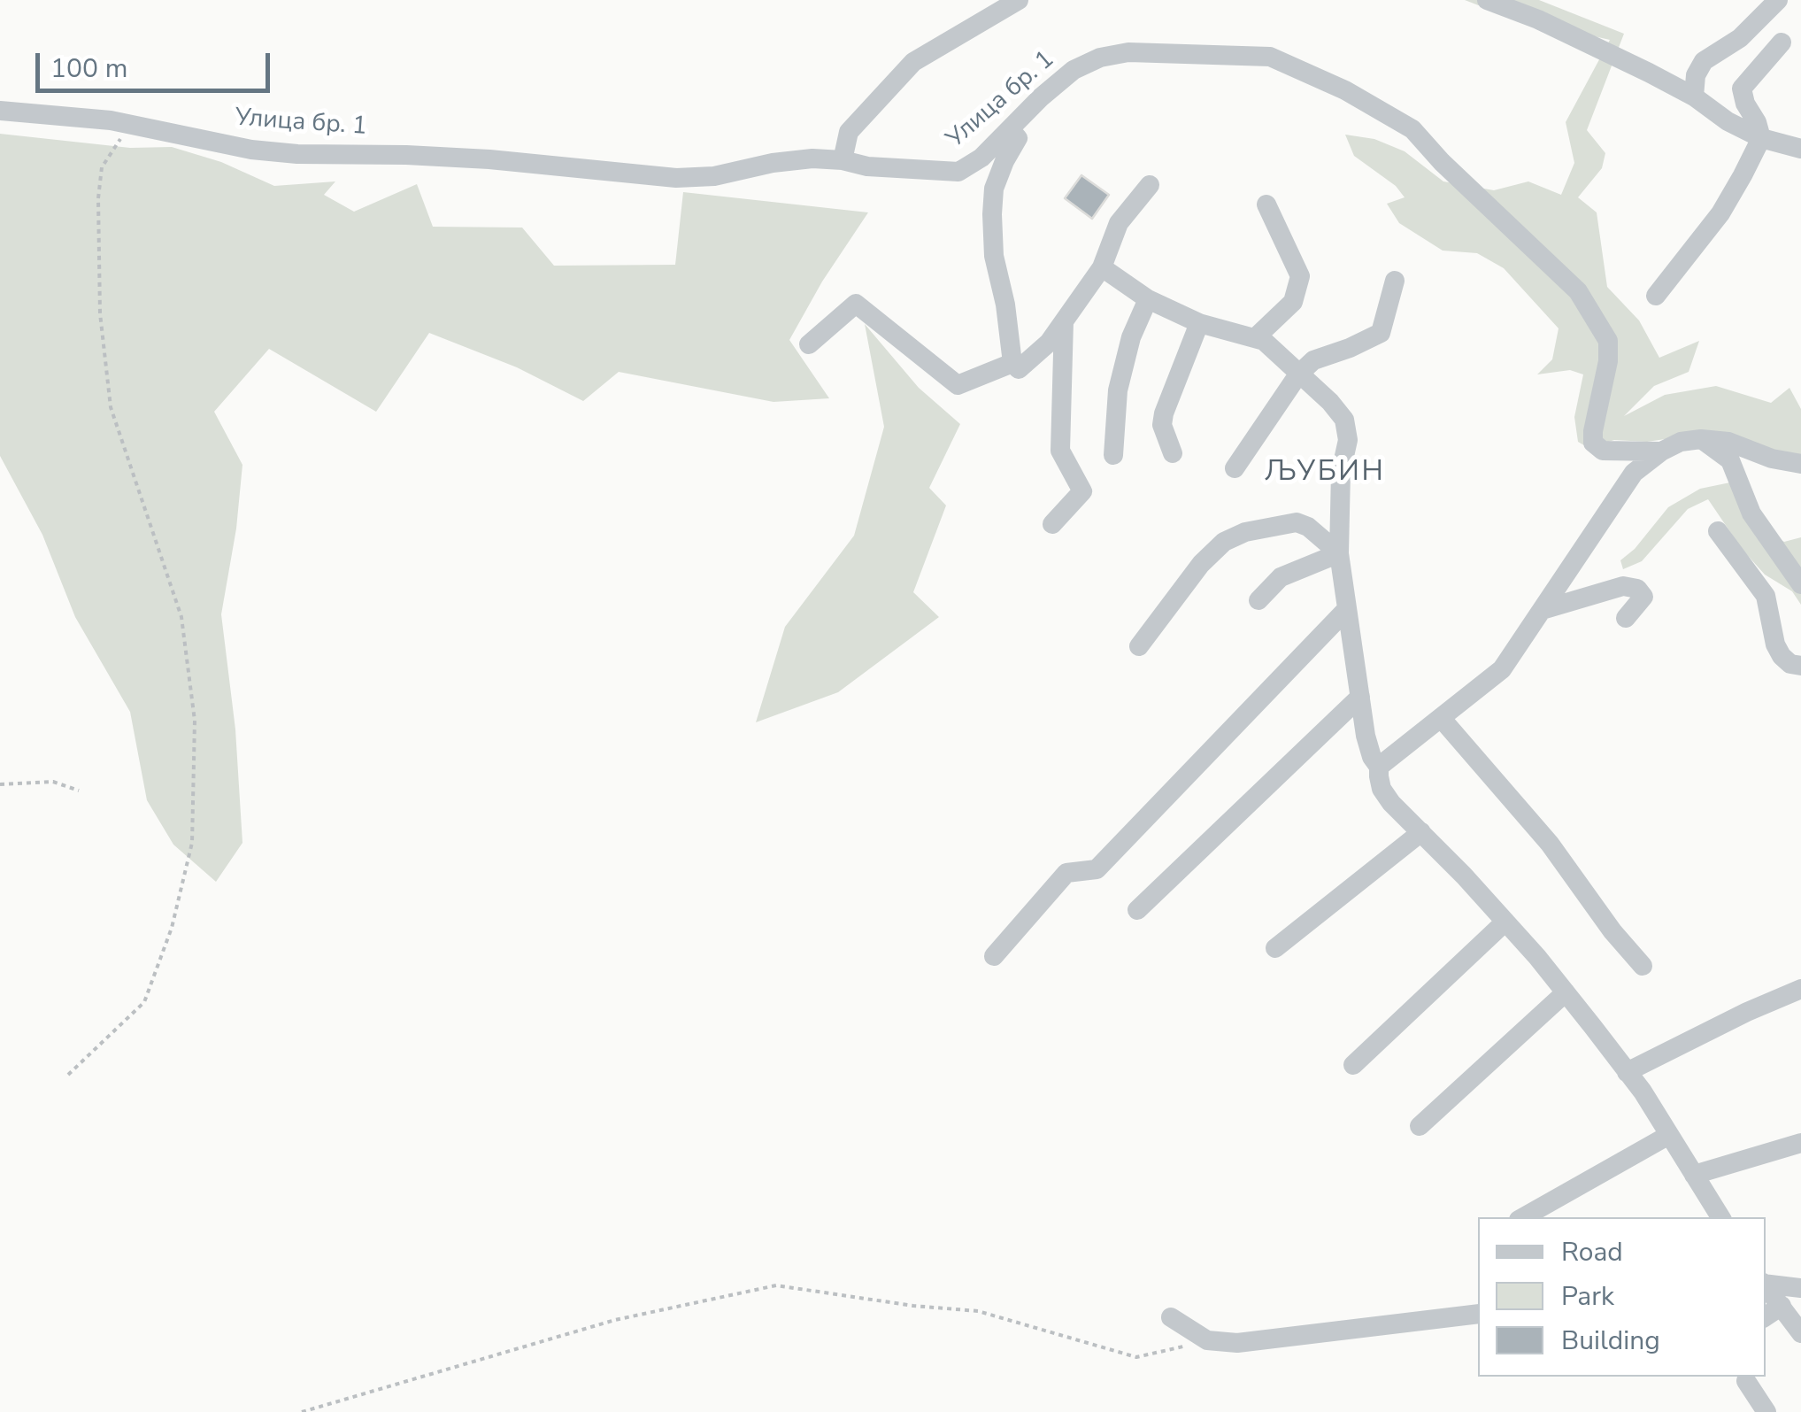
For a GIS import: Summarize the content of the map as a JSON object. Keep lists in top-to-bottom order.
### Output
{
  "streets": {
    "street": ["Улица бр. 1"]
  },
  "districts": ["ЉУБИН"],
  "legend": ["Road", "Park", "Building"],
  "scale_bar": "100 m"
}
